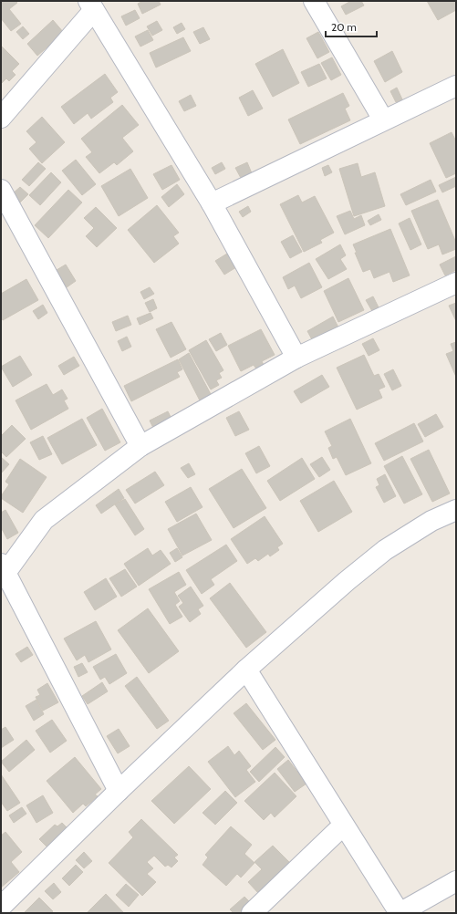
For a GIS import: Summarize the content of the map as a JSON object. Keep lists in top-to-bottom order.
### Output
{
  "scale_bar": "20 m"
}
